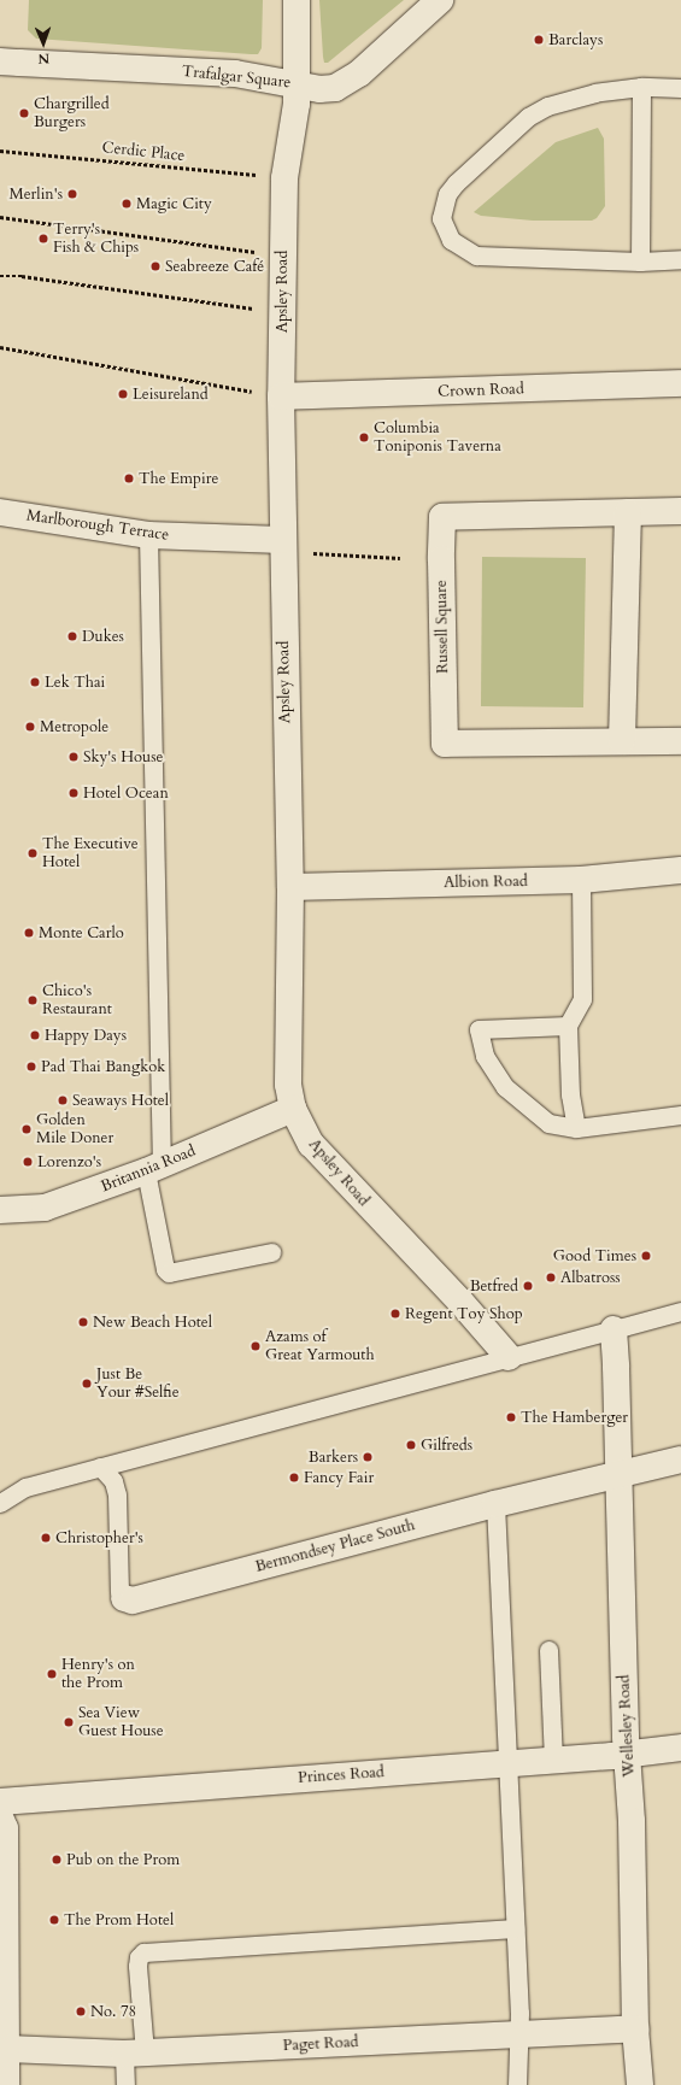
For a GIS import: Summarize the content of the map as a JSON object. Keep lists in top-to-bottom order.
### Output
{
  "streets": {
    "street": [
      "Trafalgar Square",
      "Apsley Road",
      "Crown Road",
      "Marlborough Terrace",
      "Russell Square",
      "Albion Road",
      "Britannia Road",
      "Bermondsey Place South",
      "Wellesley Road",
      "Princes Road",
      "Paget Road"
    ],
    "path": ["Cerdic Place"]
  },
  "crossings": [
    ["Trafalgar Square", "Apsley Road"],
    ["Cerdic Place", "Apsley Road"],
    ["Apsley Road", "Crown Road"],
    ["Apsley Road", "Marlborough Terrace"],
    ["Apsley Road", "Albion Road"],
    ["Apsley Road", "Britannia Road"],
    ["Bermondsey Place South", "Wellesley Road"],
    ["Wellesley Road", "Princes Road"],
    ["Wellesley Road", "Paget Road"]
  ],
  "places": [
    "Barclays",
    "Chargrilled Burgers",
    "Merlin's",
    "Magic City",
    "Terry's Fish & Chips",
    "Seabreeze Café",
    "Leisureland",
    "Columbia Toniponis Taverna",
    "The Empire",
    "Dukes",
    "Lek Thai",
    "Metropole",
    "Sky's House",
    "Hotel Ocean",
    "The Executive Hotel",
    "Monte Carlo",
    "Chico's Restaurant",
    "Happy Days",
    "Pad Thai Bangkok",
    "Seaways Hotel",
    "Golden Mile Doner",
    "Lorenzo's",
    "Good Times",
    "Albatross",
    "Betfred",
    "Regent Toy Shop",
    "New Beach Hotel",
    "Azams of Great Yarmouth",
    "Just Be Your #Selfie",
    "The Hamberger",
    "Gilfreds",
    "Barkers",
    "Fancy Fair",
    "Christopher's",
    "Henry's on the Prom",
    "Sea View Guest House",
    "Pub on the Prom",
    "The Prom Hotel",
    "No. 78"
  ],
  "north": "bottom"
}
